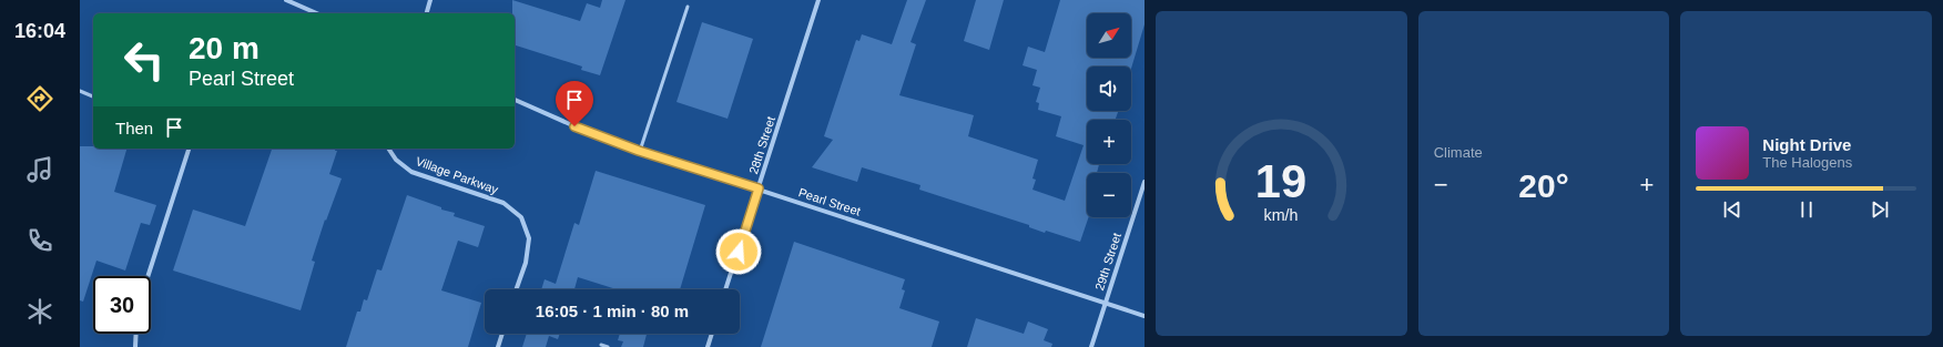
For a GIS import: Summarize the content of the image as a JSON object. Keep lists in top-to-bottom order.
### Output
{
  "streets": {
    "street": [
      "28th Street",
      "Village Parkway",
      "Pearl Street",
      "29th Street"
    ]
  },
  "crossings": [
    ["28th Street", "Pearl Street"],
    ["Pearl Street", "29th Street"]
  ],
  "north": "top right",
  "page": {
    "tabs": "16:04",
    "tile": "Climate",
    "map_buttons": ["+", "−"],
    "turn": ["20 m", "Pearl Street"],
    "then": "Then",
    "song": ["Night Drive", "The Halogens"],
    "heat": ["−", "20°", "+"],
    "limit": "30",
    "trip": "16:05 · 1 min · 80 m",
    "gauge": ["19", "km/h"]
  }
}
